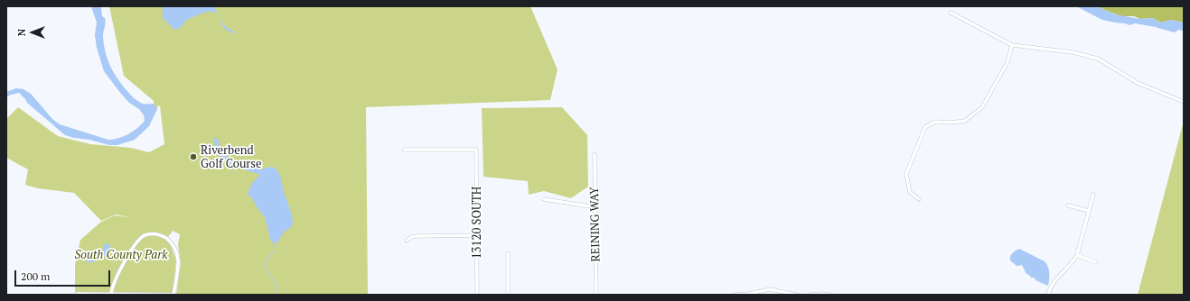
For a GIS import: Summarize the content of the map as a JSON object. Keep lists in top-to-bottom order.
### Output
{
  "streets": {
    "street": ["13120 SOUTH", "REINING WAY"]
  },
  "parks": ["South County Park"],
  "places": ["Riverbend Golf Course"],
  "scale_bar": "200 m",
  "north": "left"
}
